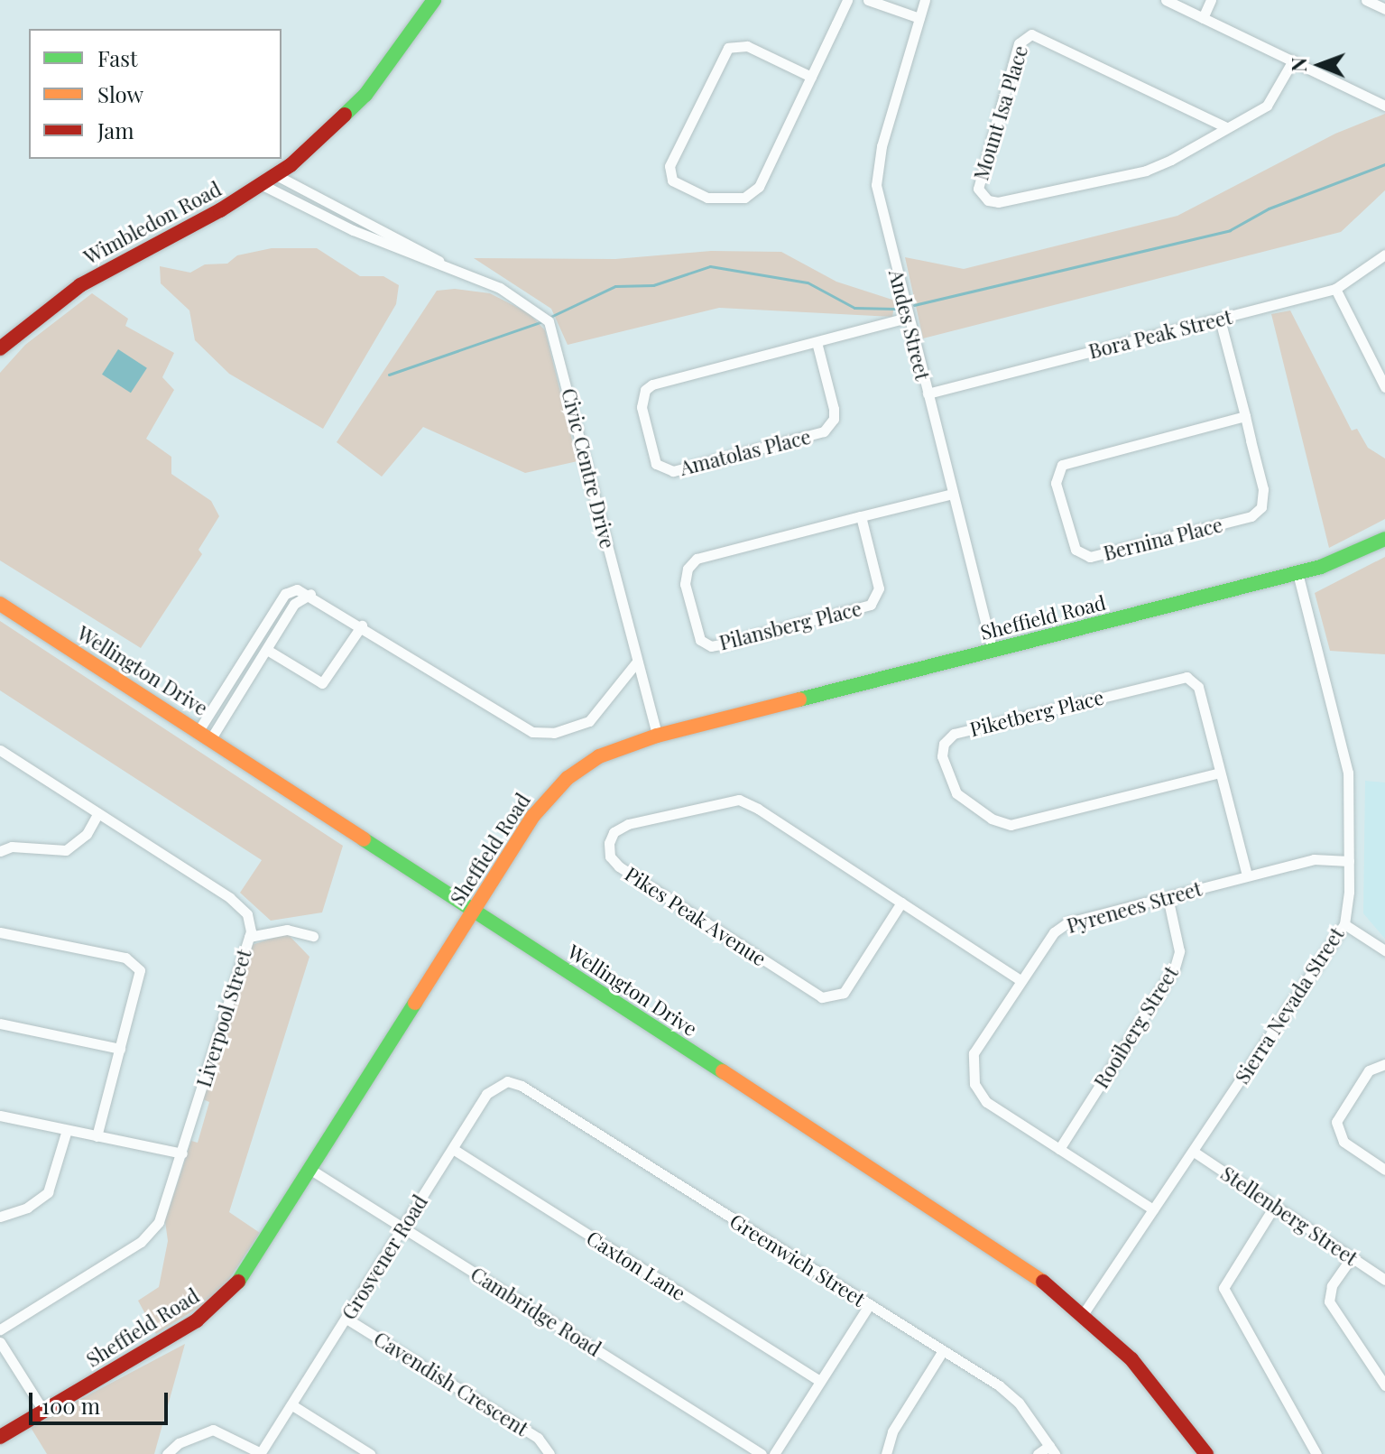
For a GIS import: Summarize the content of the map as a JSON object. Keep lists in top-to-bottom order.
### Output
{
  "streets": {
    "street": [
      "Mount Isa Place",
      "Wimbledon Road",
      "Andes Street",
      "Bora Peak Street",
      "Amatolas Place",
      "Civic Centre Drive",
      "Bernina Place",
      "Sheffield Road",
      "Pilansberg Place",
      "Wellington Drive",
      "Piketberg Place",
      "Pyrenees Street",
      "Pikes Peak Avenue",
      "Sierra Nevada Street",
      "Liverpool Street",
      "Rooiberg Street",
      "Stellenberg Street",
      "Grosvener Road",
      "Greenwich Street",
      "Caxton Lane",
      "Cambridge Road",
      "Cavendish Crescent"
    ]
  },
  "crossings": [
    ["Wimbledon Road", "Civic Centre Drive"],
    ["Andes Street", "Bora Peak Street"],
    ["Andes Street", "Amatolas Place"],
    ["Andes Street", "Sheffield Road"],
    ["Andes Street", "Pilansberg Place"],
    ["Bora Peak Street", "Bernina Place"],
    ["Civic Centre Drive", "Sheffield Road"],
    ["Sheffield Road", "Wellington Drive"],
    ["Sheffield Road", "Sierra Nevada Street"],
    ["Sheffield Road", "Cambridge Road"],
    ["Wellington Drive", "Sierra Nevada Street"],
    ["Piketberg Place", "Pyrenees Street"],
    ["Pyrenees Street", "Pikes Peak Avenue"],
    ["Pyrenees Street", "Sierra Nevada Street"],
    ["Pyrenees Street", "Rooiberg Street"],
    ["Sierra Nevada Street", "Stellenberg Street"],
    ["Grosvener Road", "Greenwich Street"],
    ["Grosvener Road", "Caxton Lane"],
    ["Grosvener Road", "Cambridge Road"],
    ["Grosvener Road", "Cavendish Crescent"]
  ],
  "legend": ["Fast", "Slow", "Jam"],
  "scale_bar": "100 m",
  "north": "left"
}
